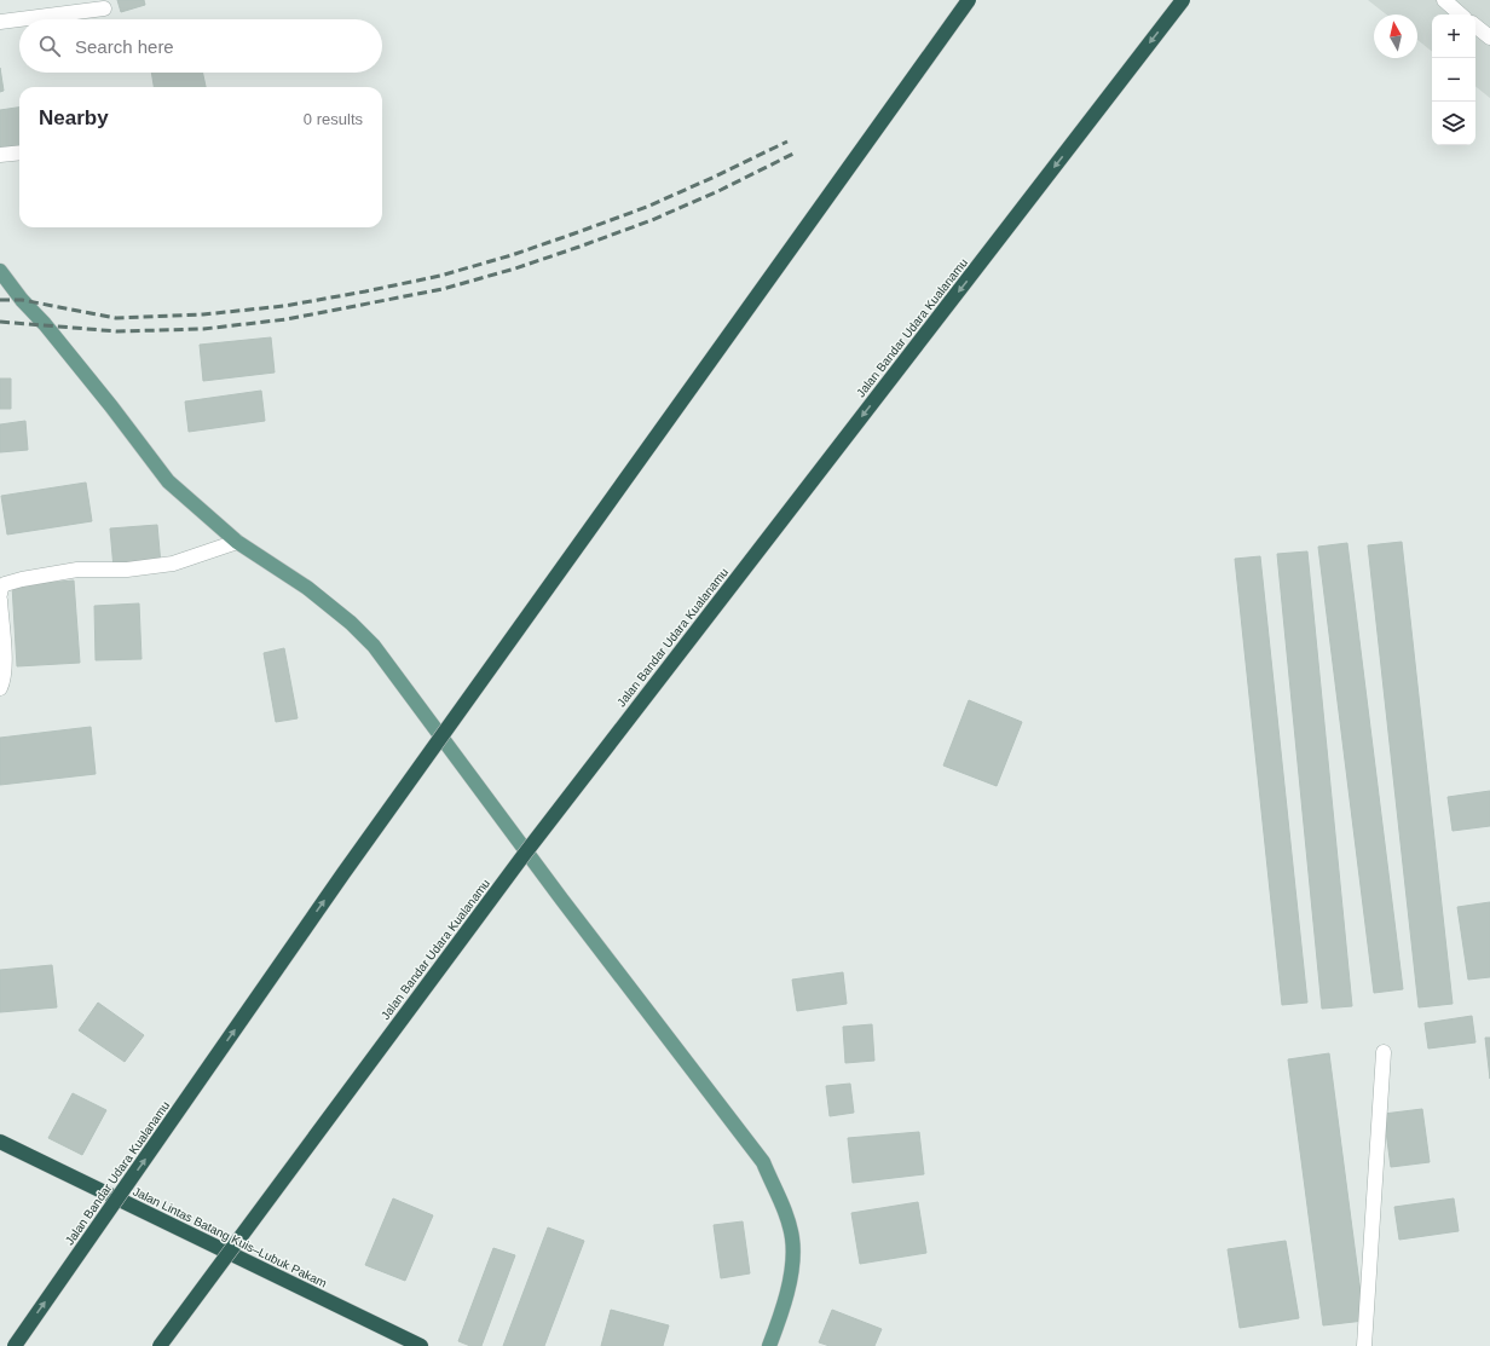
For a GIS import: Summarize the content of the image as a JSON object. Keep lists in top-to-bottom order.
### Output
{
  "streets": {
    "highway": ["Jalan Bandar Udara Kualanamu", "Jalan Lintas Batang Kuis–Lubuk Pakam"]
  },
  "north": "top",
  "page": {
    "map_buttons": ["+", "−"],
    "search": "Search here",
    "heading": ["Nearby", "0 results"]
  }
}
